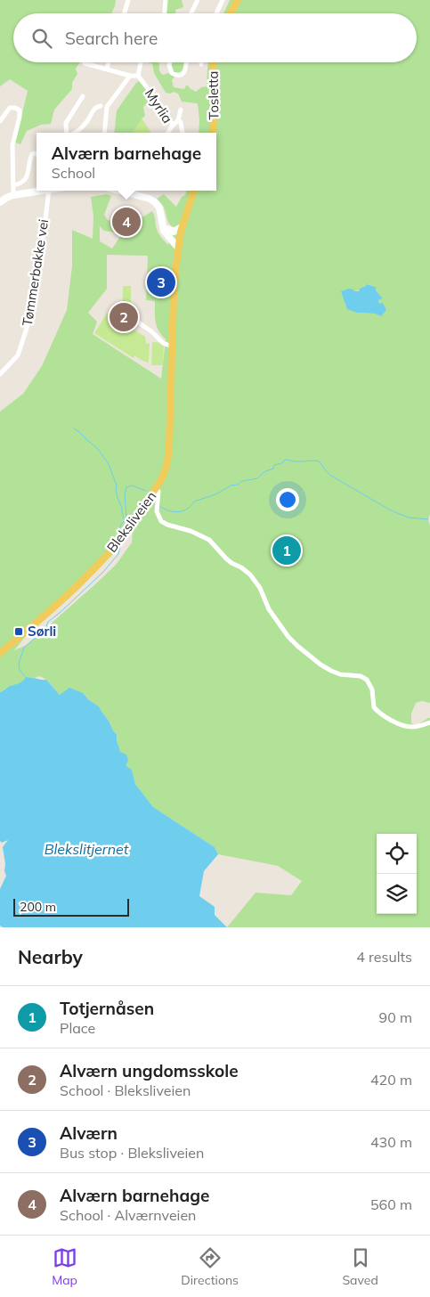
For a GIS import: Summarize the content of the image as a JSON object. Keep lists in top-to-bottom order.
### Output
{
  "streets": {
    "main road": ["Tosletta", "Bleksliveien"],
    "street": ["Myrlia", "Tømmerbakke vei"]
  },
  "water": ["Blekslitjernet"],
  "places": {
    "transit": ["Sørli"]
  },
  "scale_bar": "200 m",
  "page": {
    "search": "Search here",
    "popup": ["Alværn barnehage", "School"],
    "pins": [
      "4",
      "3",
      "2",
      "1"
    ],
    "scale": "200 m",
    "heading": ["Nearby", "4 results"],
    "list": [
      {
        "mark": "1",
        "name": "Totjernåsen",
        "note": "Place",
        "value": "90 m"
      },
      {
        "mark": "2",
        "name": "Alværn ungdomsskole",
        "note": "School · Bleksliveien",
        "value": "420 m"
      },
      {
        "mark": "3",
        "name": "Alværn",
        "note": "Bus stop · Bleksliveien",
        "value": "430 m"
      },
      {
        "mark": "4",
        "name": "Alværn barnehage",
        "note": "School · Alværnveien",
        "value": "560 m"
      }
    ],
    "nav": ["Map", "Directions", "Saved"]
  }
}
